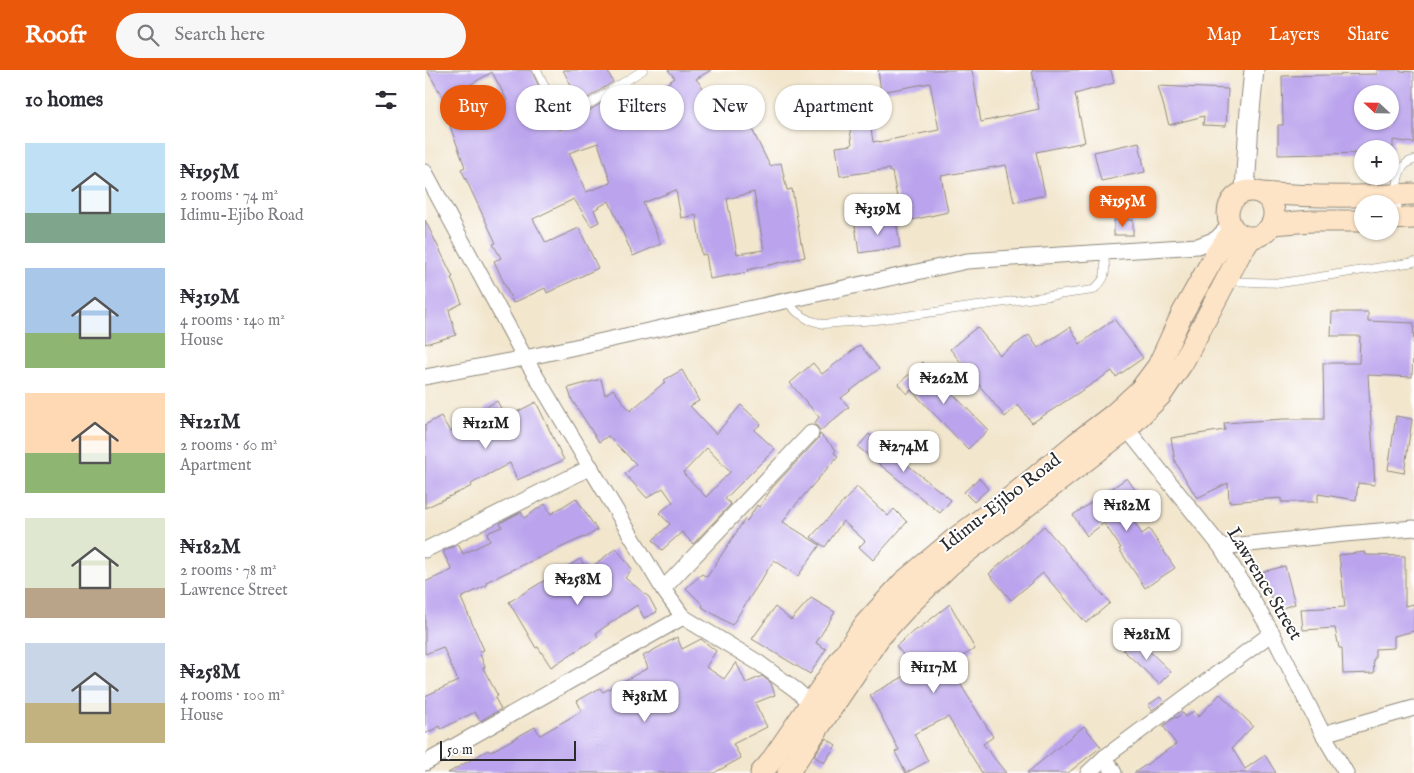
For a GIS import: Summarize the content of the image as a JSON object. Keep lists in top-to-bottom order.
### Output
{
  "streets": {
    "main road": ["Idimu-Ejibo Road"],
    "street": ["Lawrence Street"]
  },
  "crossings": [
    ["Idimu-Ejibo Road", "Lawrence Street"]
  ],
  "scale_bar": "50 m",
  "north": "left",
  "page": {
    "header": "Roofr",
    "search": "Search here",
    "nav": ["Map", "Layers", "Share"],
    "heading": "10 homes",
    "map_buttons": ["+", "−"],
    "chip": [
      "Buy",
      "Rent",
      "Filters",
      "New",
      "Apartment"
    ],
    "list": [
      {
        "name": "₦195M",
        "note": "2 rooms · 74 m² · Idimu-Ejibo Road"
      },
      {
        "name": "₦319M",
        "note": "4 rooms · 140 m² · House"
      },
      {
        "name": "₦121M",
        "note": "2 rooms · 60 m² · Apartment"
      },
      {
        "name": "₦182M",
        "note": "2 rooms · 78 m² · Lawrence Street"
      },
      {
        "name": "₦258M",
        "note": "4 rooms · 100 m² · House"
      }
    ],
    "price": [
      "₦195M",
      "₦319M",
      "₦262M",
      "₦121M",
      "₦274M",
      "₦182M",
      "₦258M",
      "₦281M",
      "₦117M",
      "₦381M"
    ],
    "scale": "50 m"
  }
}
